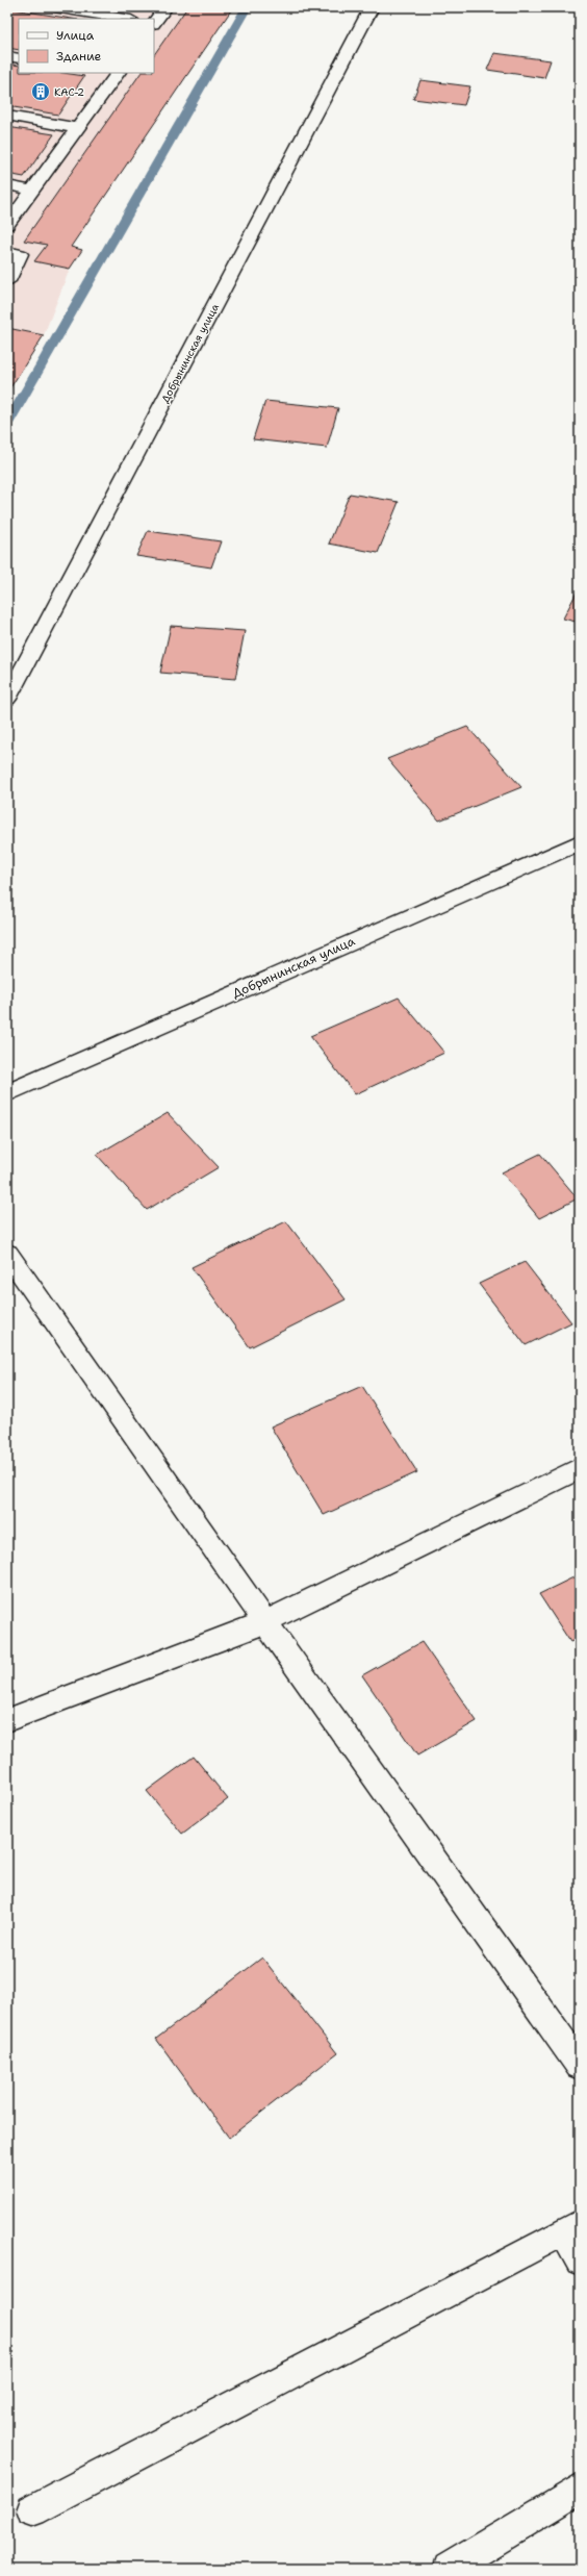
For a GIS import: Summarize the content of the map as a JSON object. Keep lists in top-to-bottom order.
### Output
{
  "streets": {
    "street": ["Добрынинская улица"]
  },
  "places": {
    "building": ["КАС-2"]
  },
  "legend": ["Улица", "Здание"]
}
